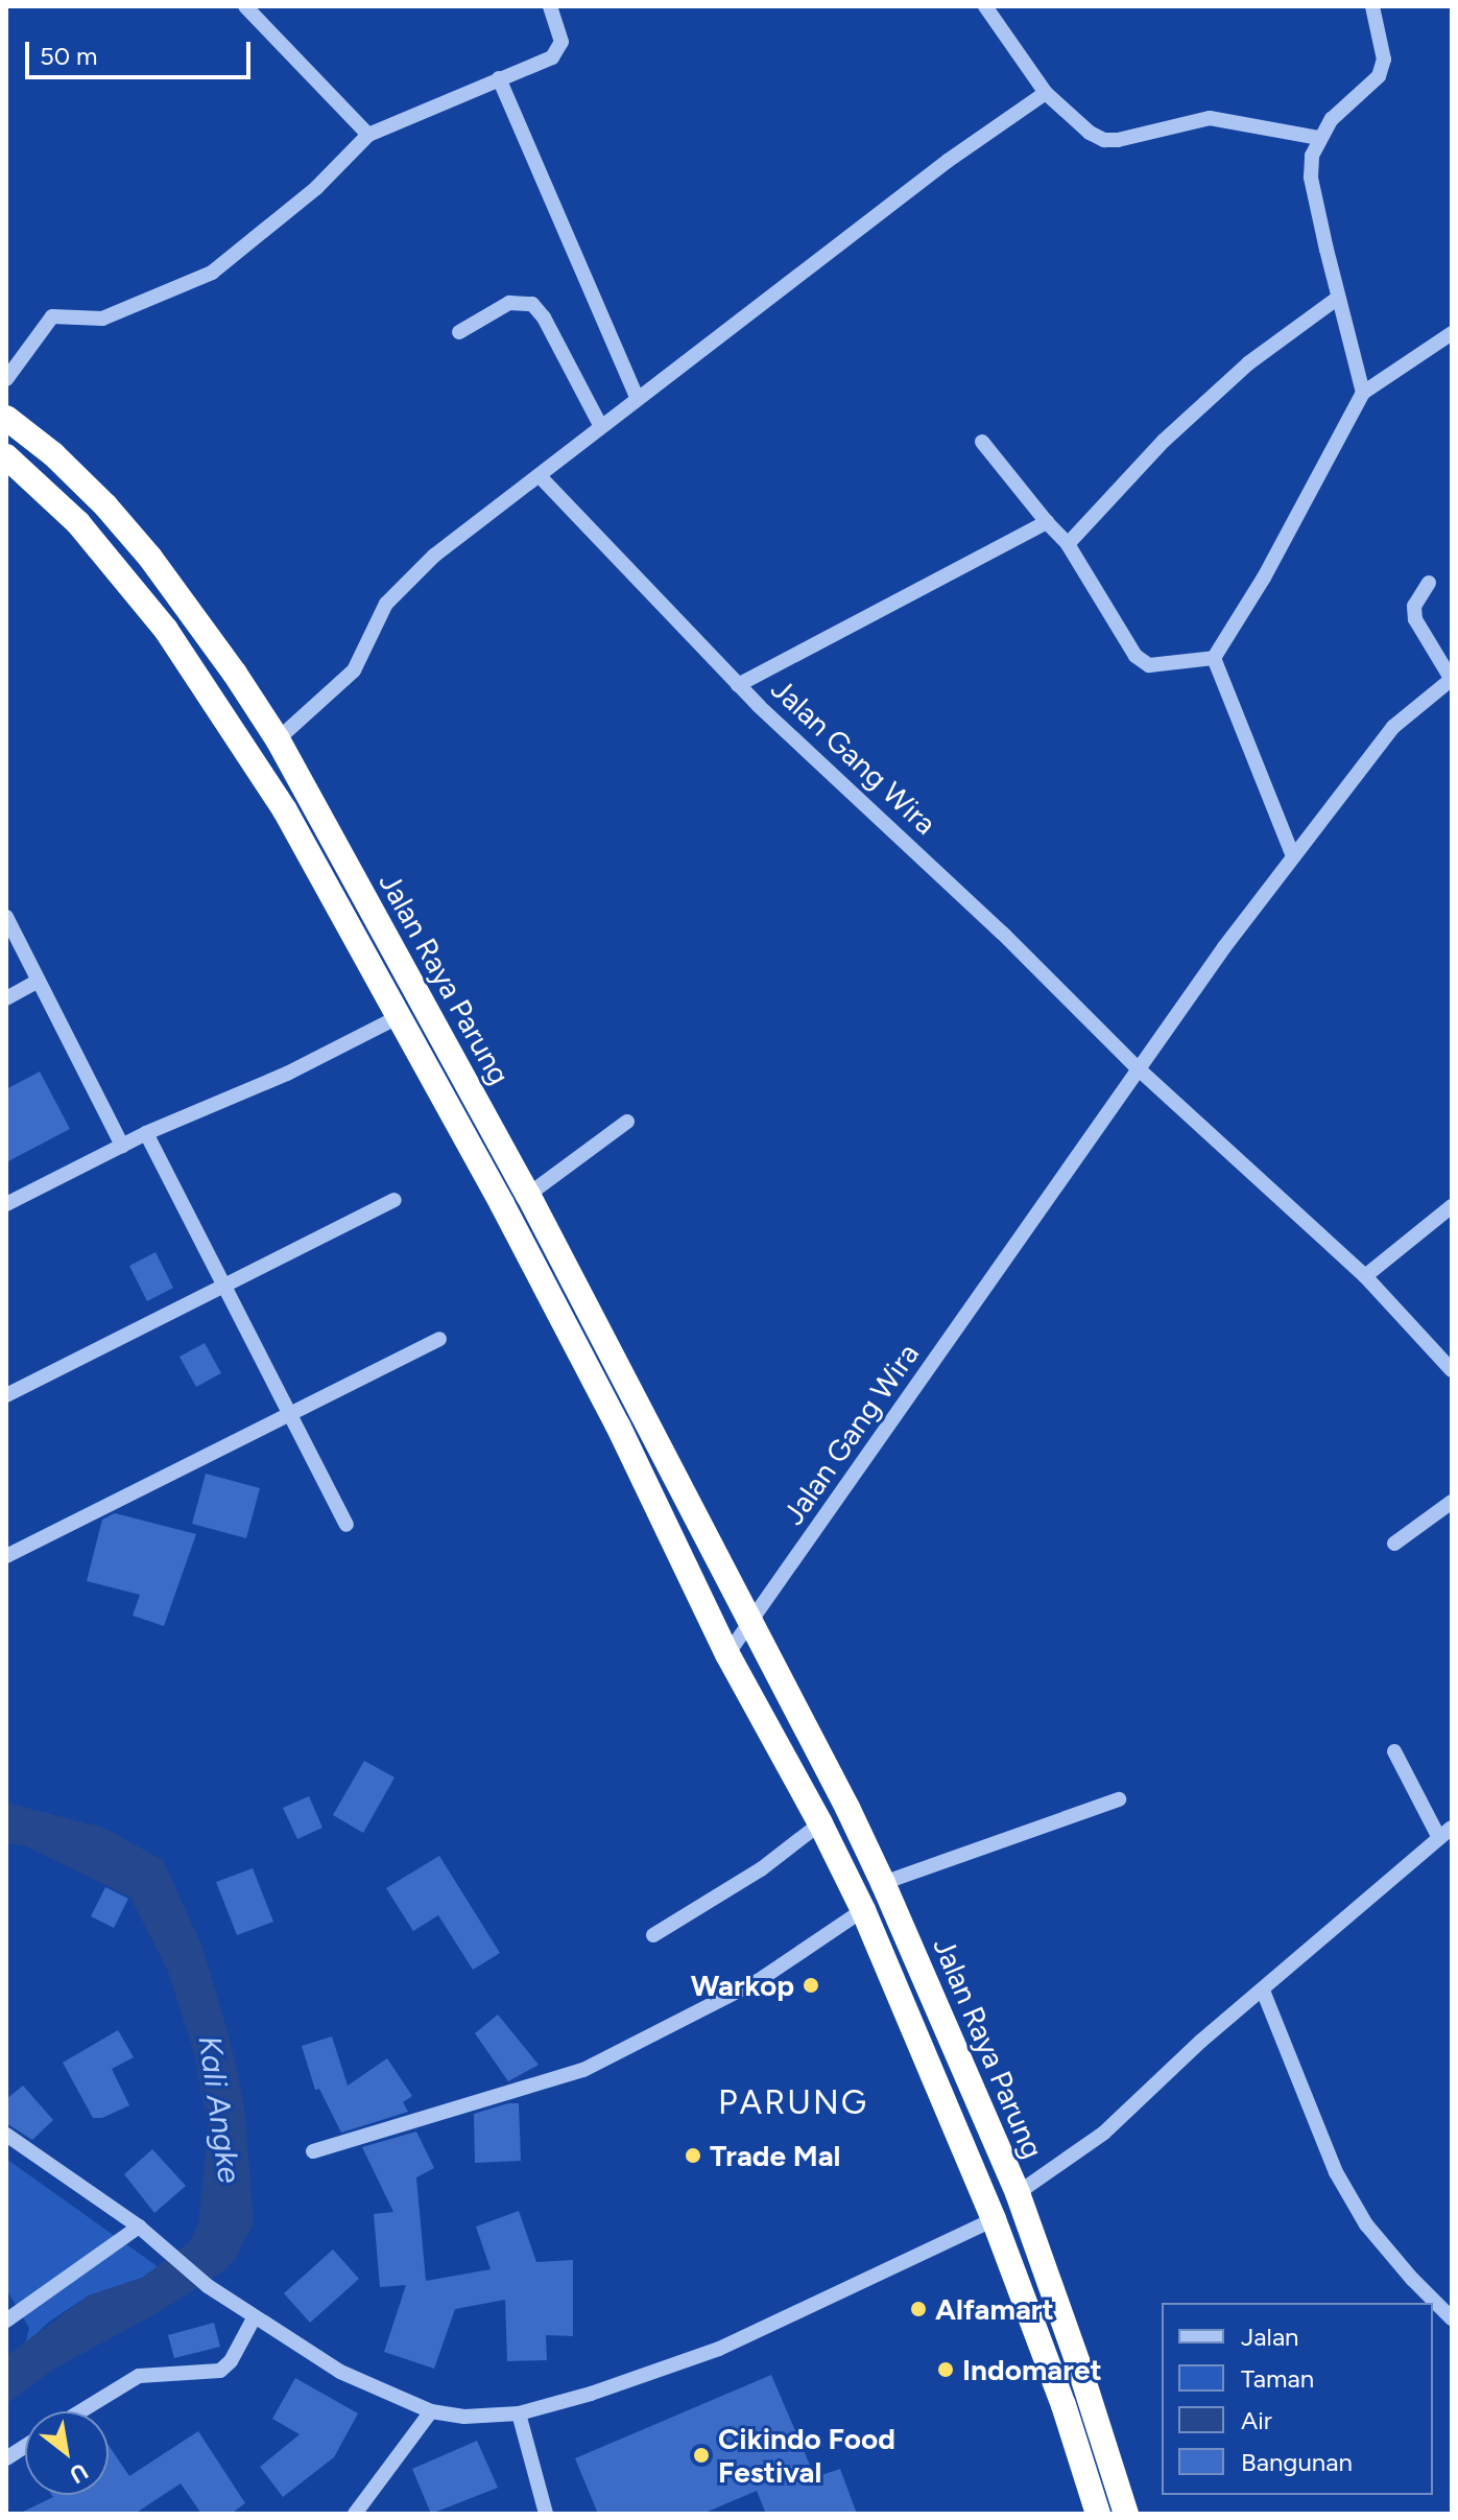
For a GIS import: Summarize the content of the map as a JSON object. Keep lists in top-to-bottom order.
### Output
{
  "streets": {
    "highway": ["Jalan Raya Parung"],
    "street": ["Jalan Gang Wira"]
  },
  "crossings": [
    ["Jalan Gang Wira", "Jalan Raya Parung"]
  ],
  "districts": ["PARUNG"],
  "water": ["Kali Angke"],
  "places": [
    "Warkop",
    "Trade Mal",
    "Alfamart",
    "Indomaret",
    "Cikindo Food Festival"
  ],
  "legend": [
    "Jalan",
    "Taman",
    "Air",
    "Bangunan"
  ],
  "scale_bar": "50 m",
  "north": "bottom right"
}
